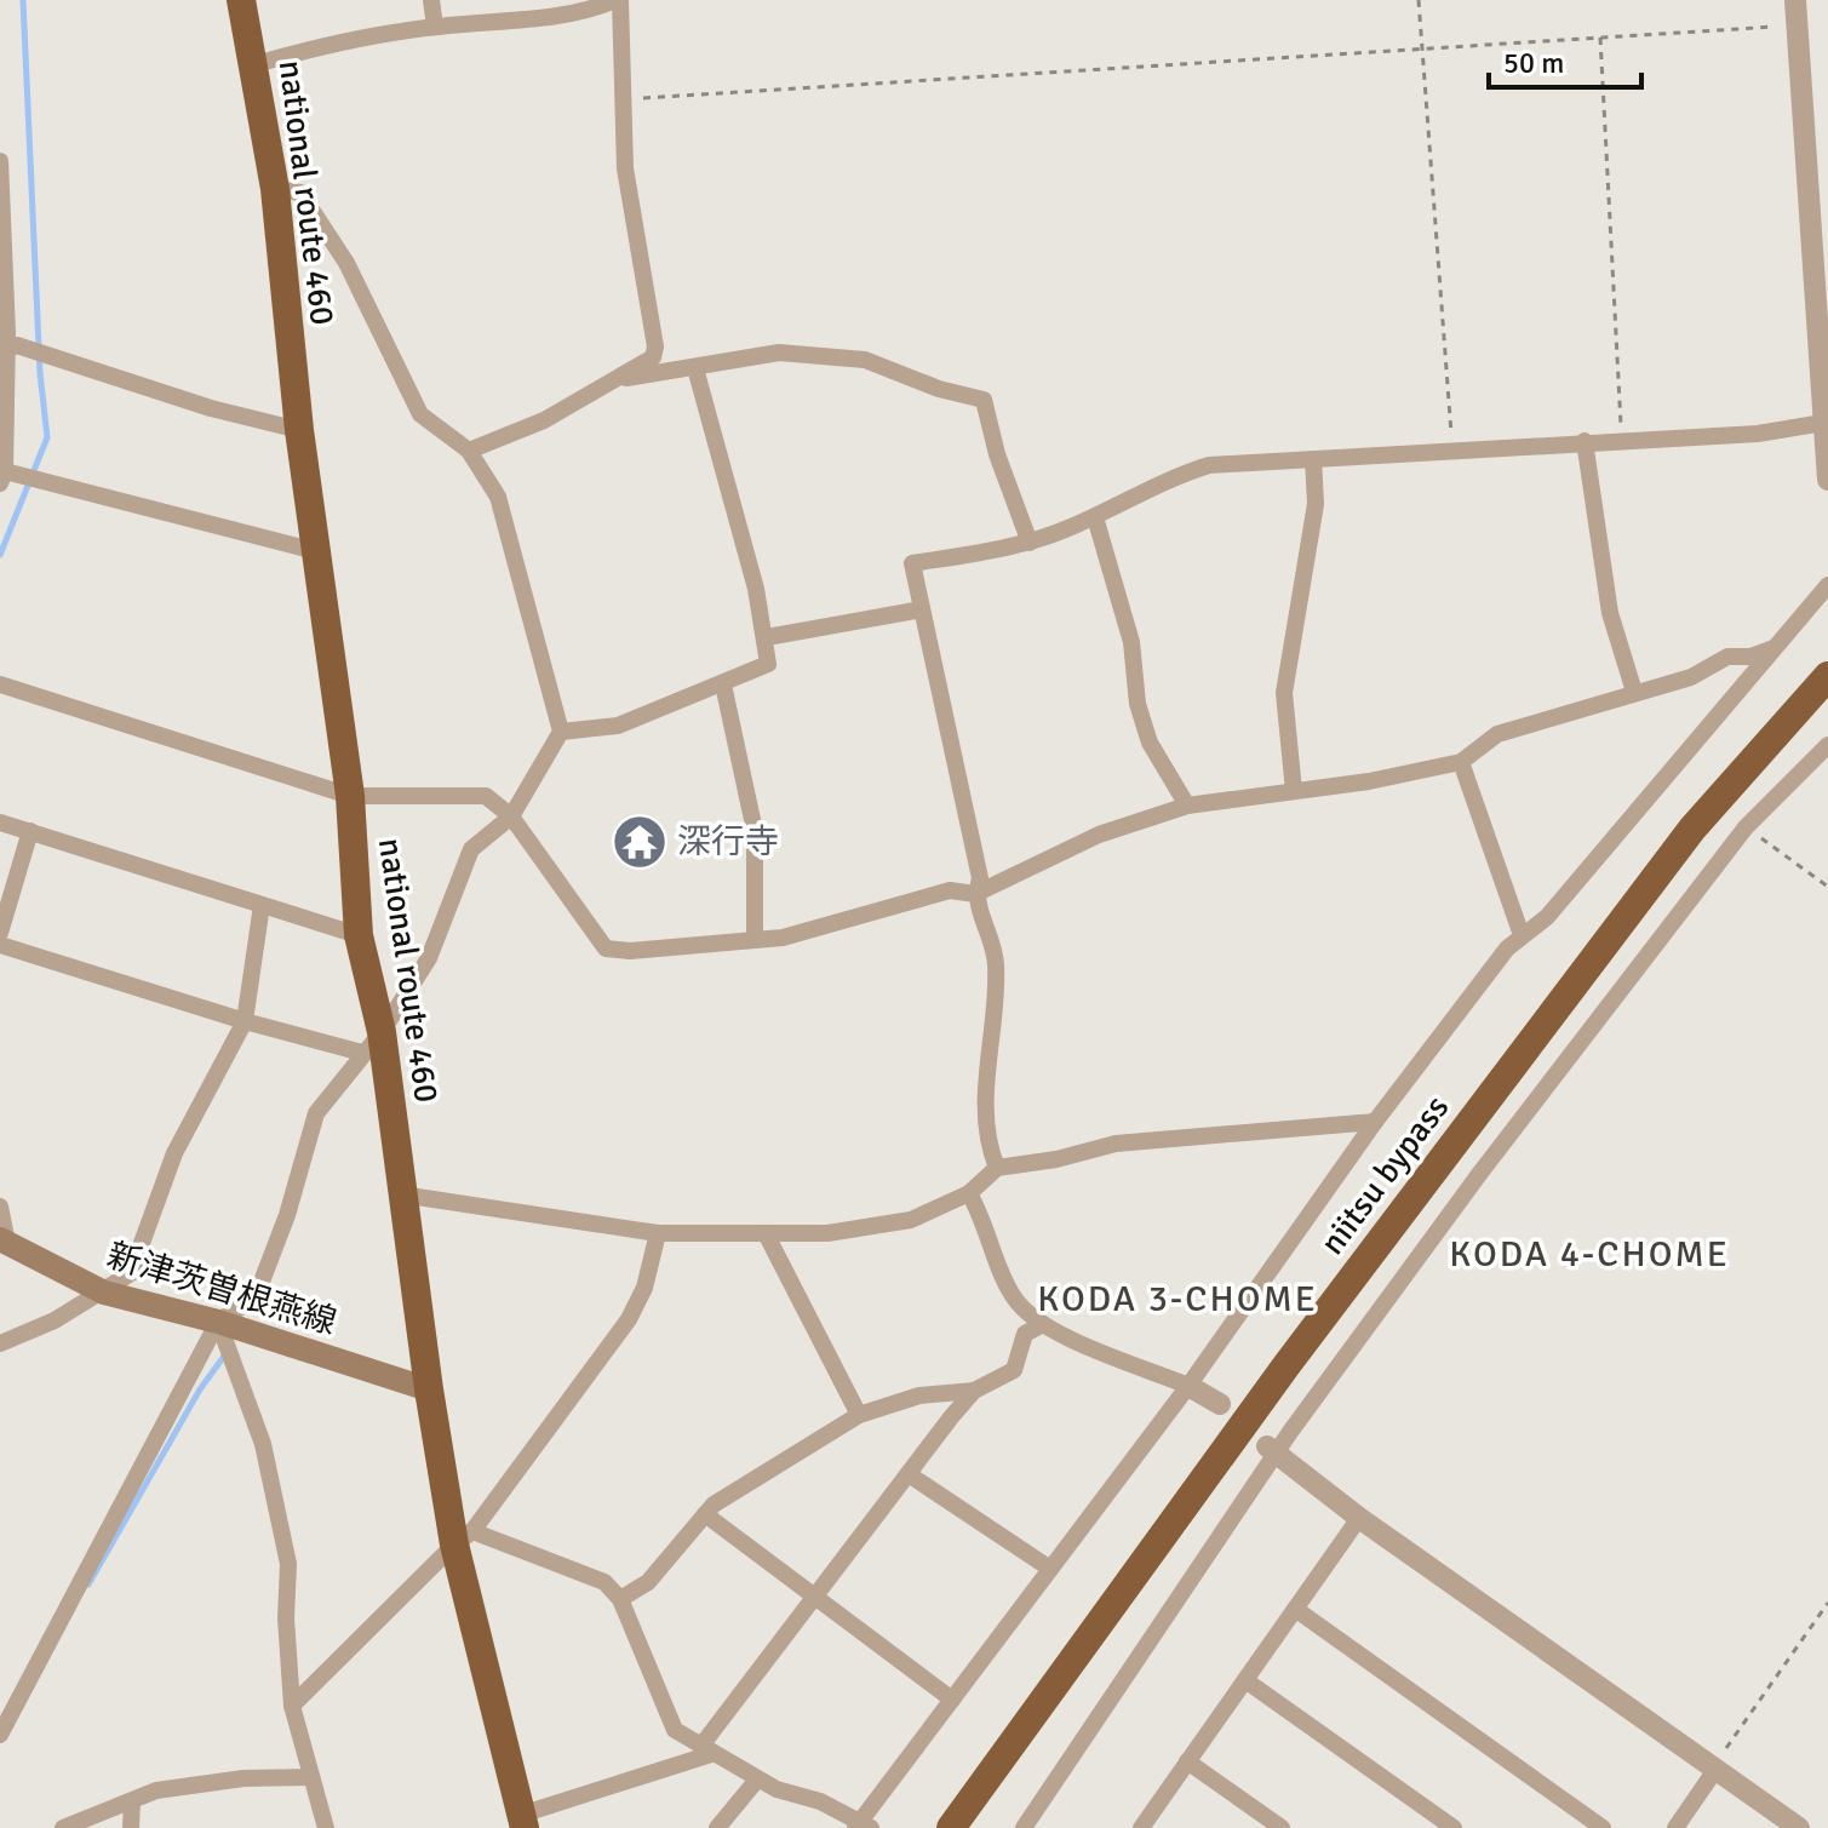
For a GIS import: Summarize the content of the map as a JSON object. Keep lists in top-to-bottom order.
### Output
{
  "streets": {
    "highway": ["national route 460", "niitsu bypass"],
    "main road": ["新津茨曽根燕線"]
  },
  "crossings": [
    ["national route 460", "新津茨曽根燕線"]
  ],
  "districts": ["KODA 4-CHOME", "KODA 3-CHOME"],
  "places": {
    "temple": ["深行寺"]
  },
  "scale_bar": "50 m"
}
